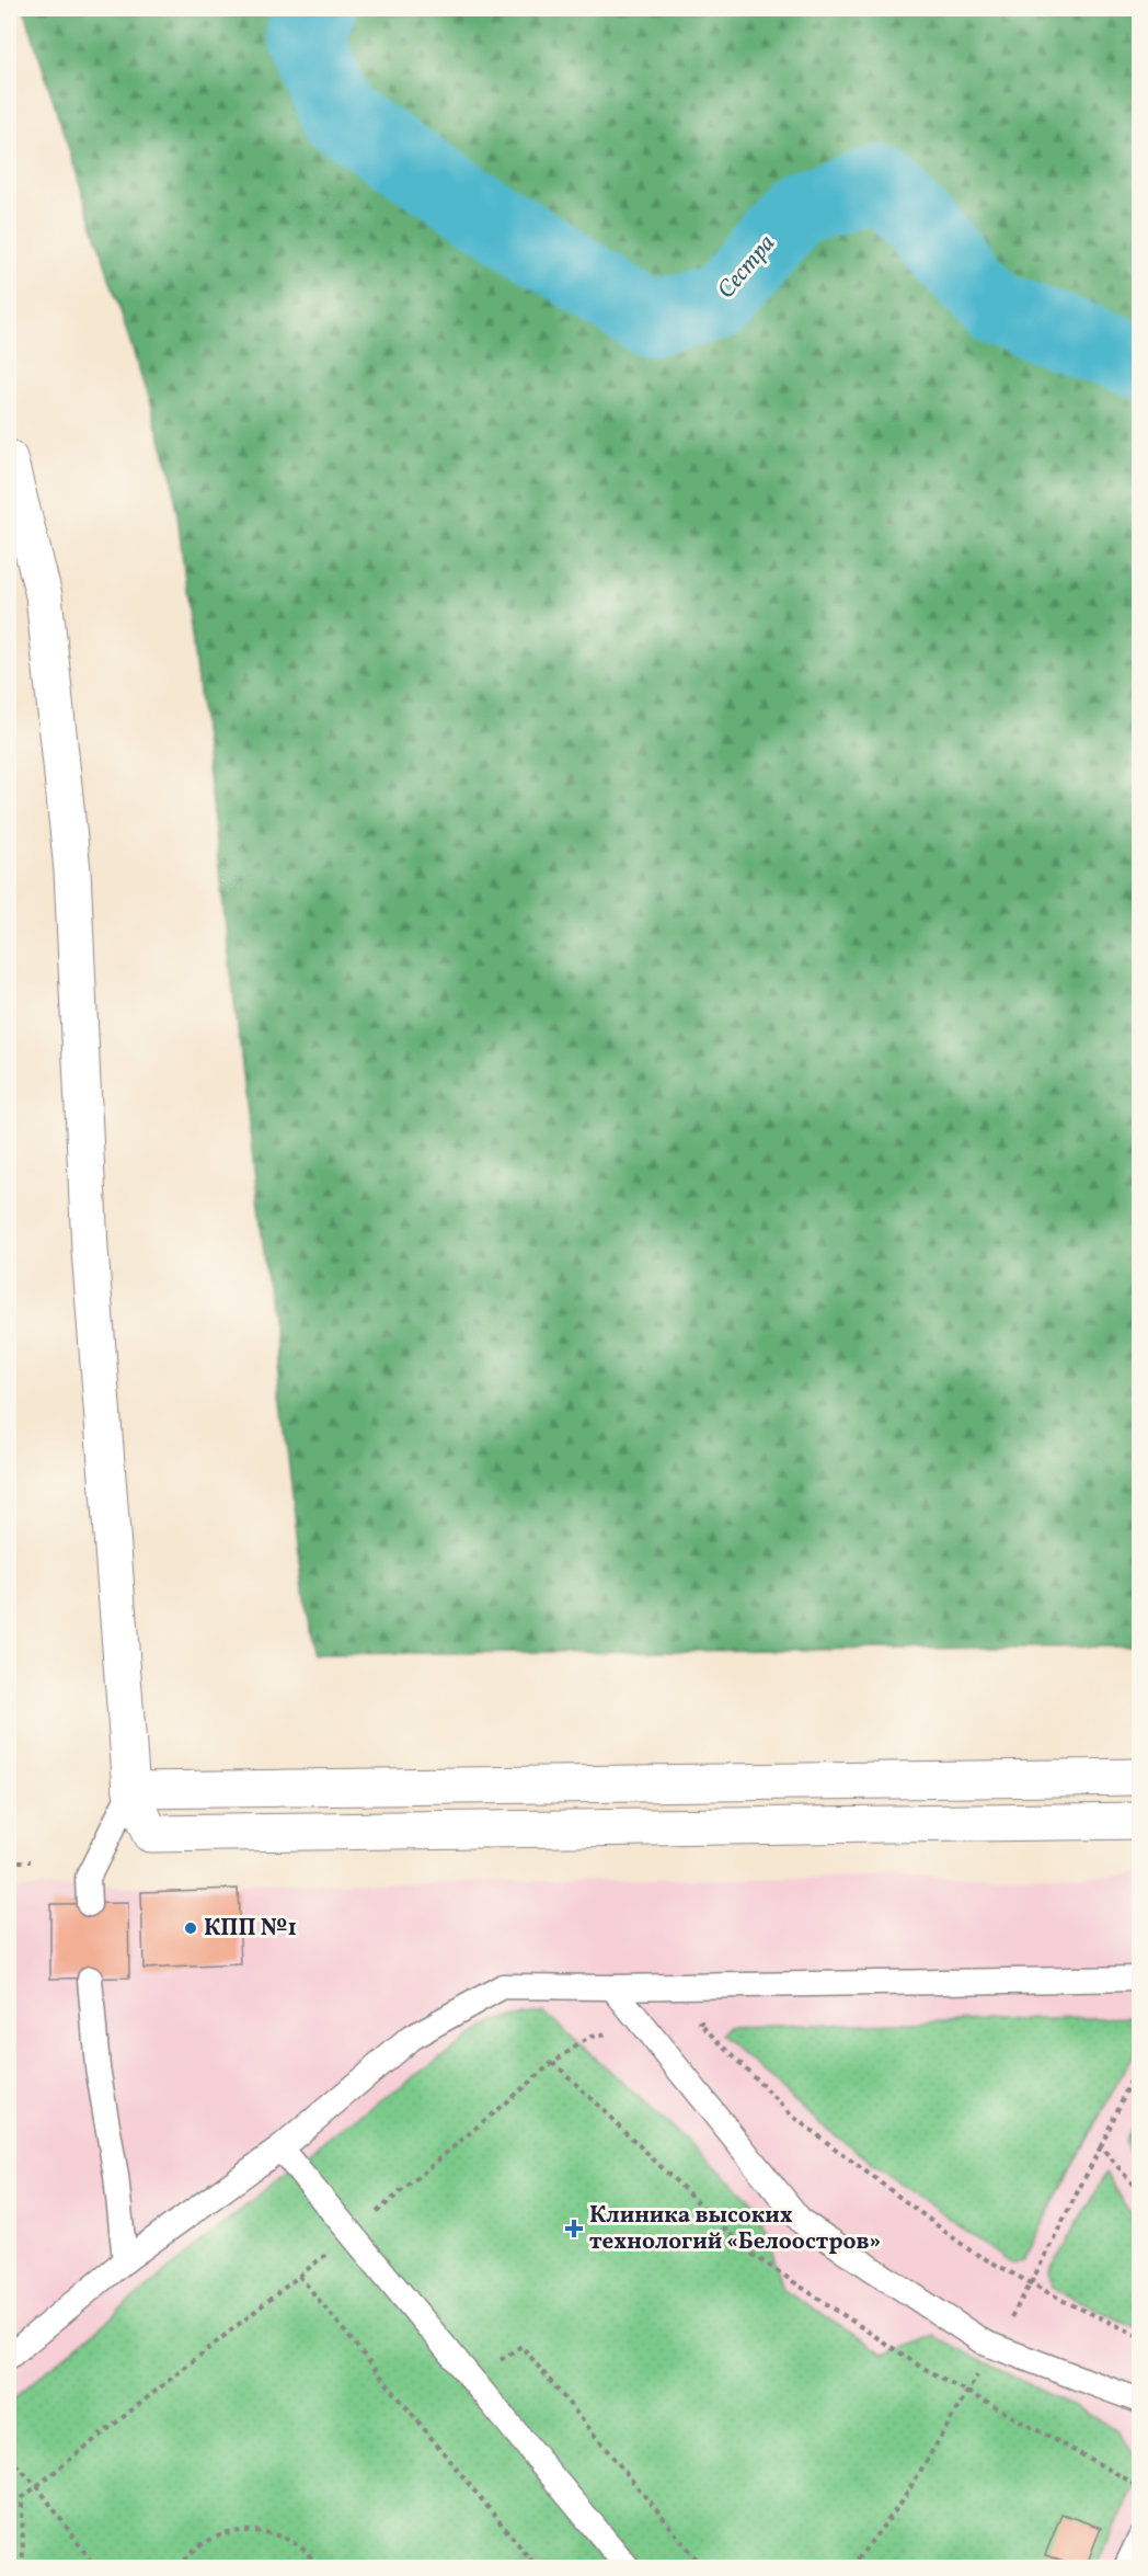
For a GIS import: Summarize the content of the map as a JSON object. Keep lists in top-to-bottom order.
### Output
{
  "water": ["Сестра"],
  "places": {
    "other": ["КПП №1"],
    "health": ["Клиника высоких технологий «Белоостров»"]
  }
}
